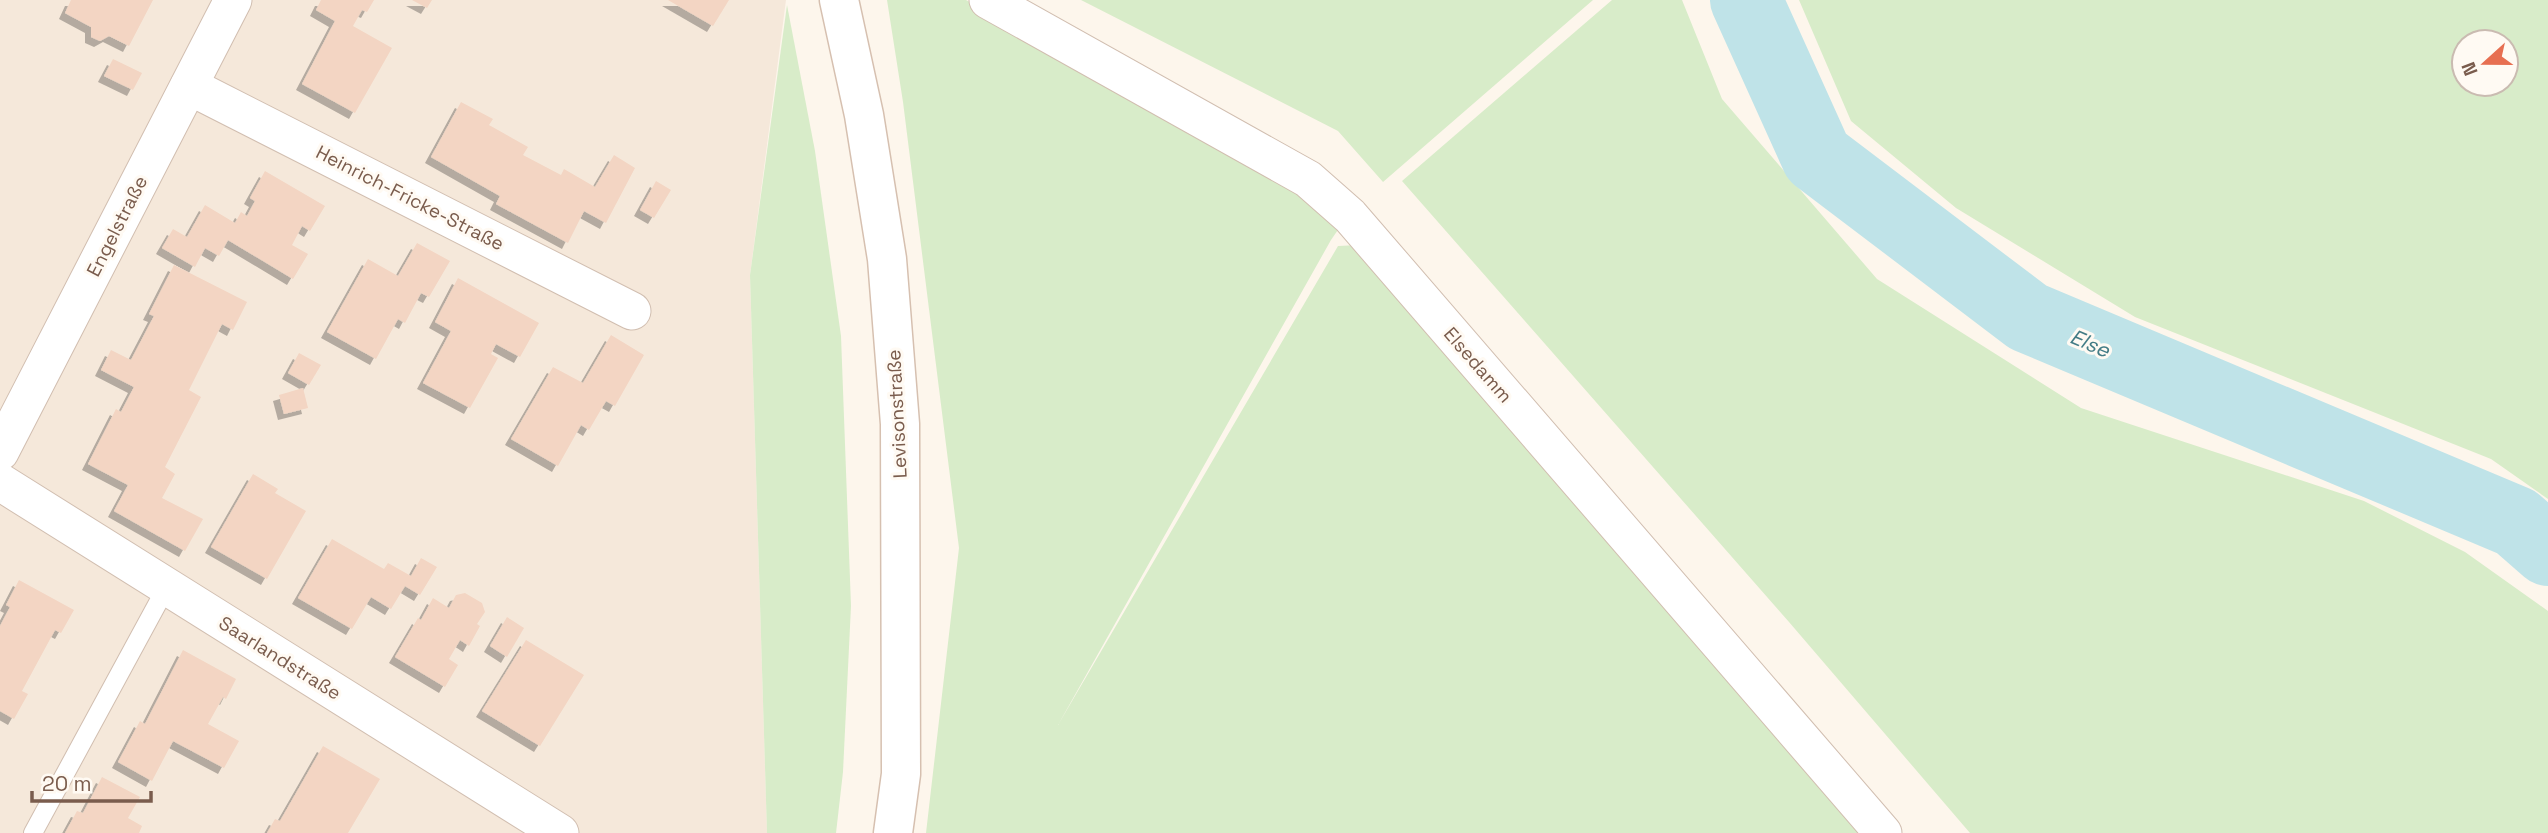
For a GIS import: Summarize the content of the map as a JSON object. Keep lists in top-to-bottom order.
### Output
{
  "streets": {
    "main road": ["Levisonstraße"],
    "street": [
      "Heinrich-Fricke-Straße",
      "Engelstraße",
      "Elsedamm",
      "Saarlandstraße"
    ]
  },
  "crossings": [
    ["Heinrich-Fricke-Straße", "Engelstraße"]
  ],
  "water": ["Else"],
  "scale_bar": "20 m",
  "north": "left"
}
